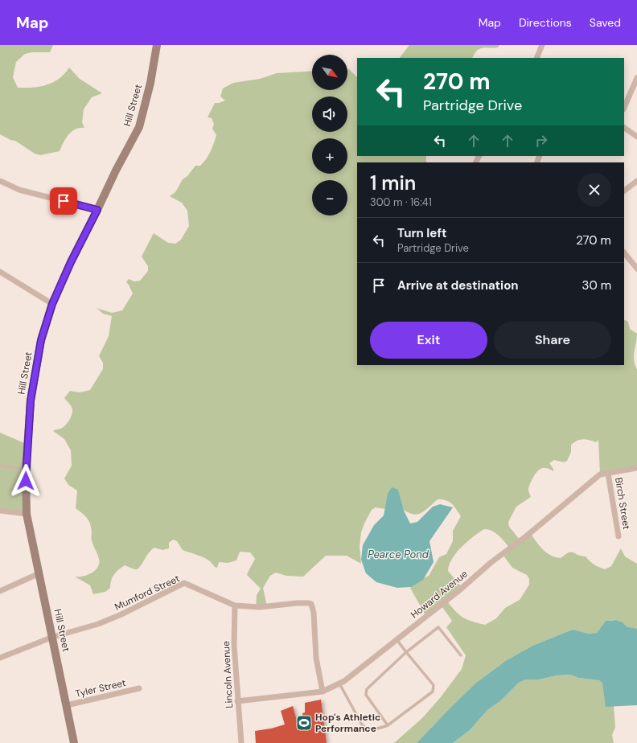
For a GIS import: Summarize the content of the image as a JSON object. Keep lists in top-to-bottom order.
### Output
{
  "streets": {
    "street": [
      "Hill Street",
      "Birch Street",
      "Mumford Street",
      "Howard Avenue",
      "Lincoln Avenue",
      "Tyler Street"
    ]
  },
  "crossings": [
    ["Hill Street", "Mumford Street"],
    ["Hill Street", "Tyler Street"],
    ["Birch Street", "Howard Avenue"],
    ["Mumford Street", "Howard Avenue"],
    ["Mumford Street", "Lincoln Avenue"],
    ["Howard Avenue", "Lincoln Avenue"]
  ],
  "water": ["Pearce Pond"],
  "places": {
    "sports": ["Hop's Athletic Performance"]
  },
  "north": "bottom right",
  "page": {
    "header": "Map",
    "nav": ["Map", "Directions", "Saved"],
    "map_buttons": ["+", "−"],
    "turn": ["270 m", "Partridge Drive"],
    "heading": ["1 min", "300 m · 16:41"],
    "list": [
      {
        "name": "Turn left",
        "note": "Partridge Drive",
        "value": "270 m"
      },
      {
        "name": "Arrive at destination",
        "value": "30 m"
      }
    ],
    "buttons": ["Exit", "Share"]
  }
}
